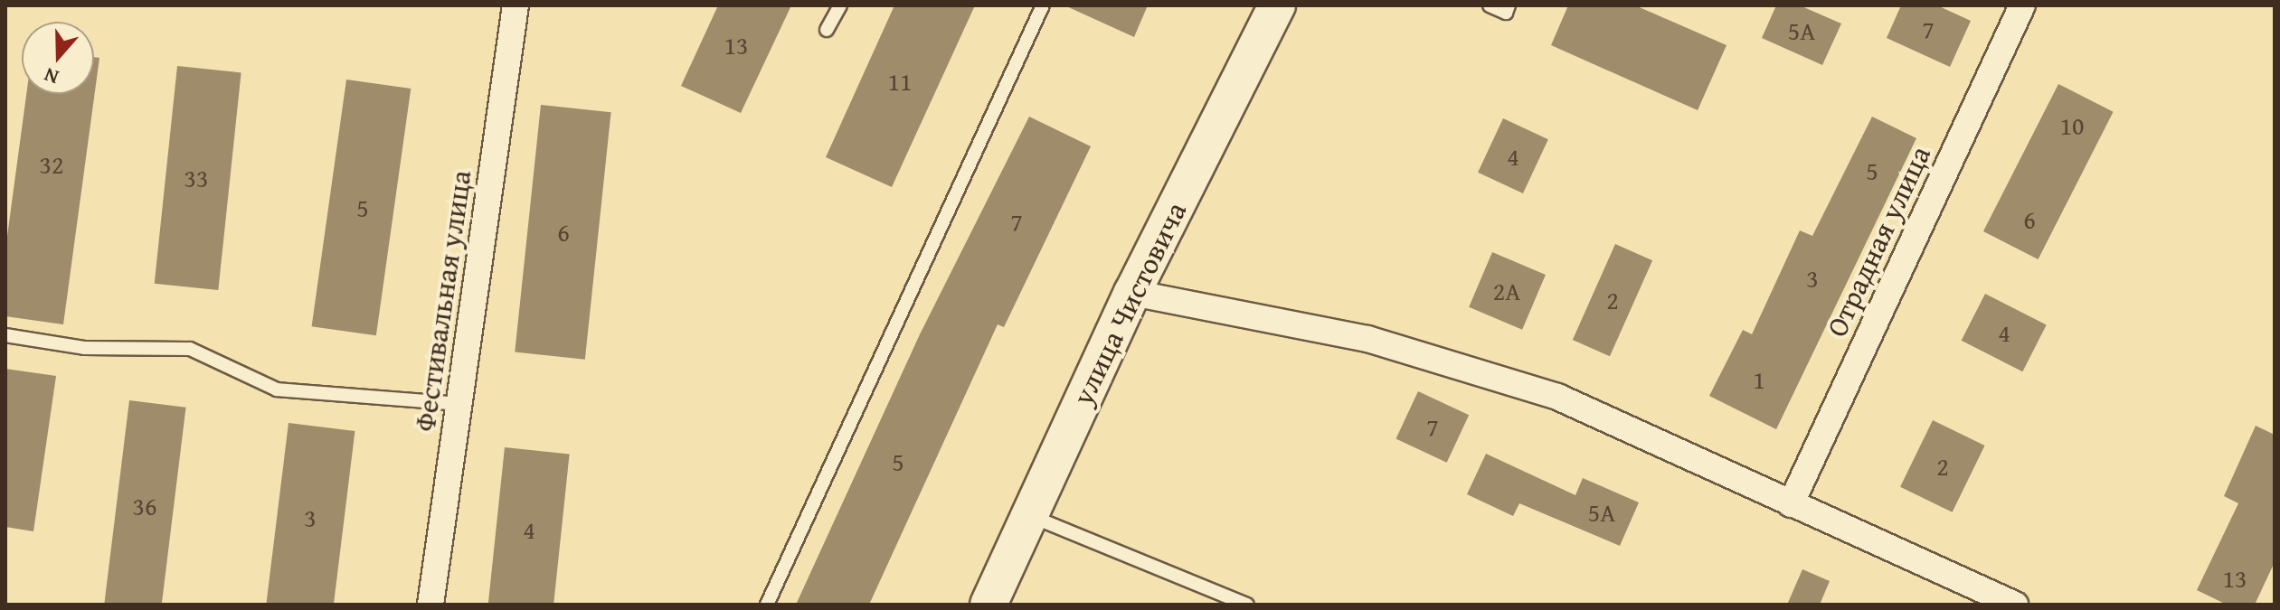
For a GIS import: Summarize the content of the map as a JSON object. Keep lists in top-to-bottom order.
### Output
{
  "streets": {
    "street": ["Отрадная улица", "Фестивальная улица", "улица Чистовича"]
  },
  "house_numbers": [
    "7",
    "5А",
    "13",
    "11",
    "10",
    "4",
    "32",
    "5",
    "33",
    "5",
    "6",
    "7",
    "6",
    "3",
    "2А",
    "2",
    "4",
    "1",
    "7",
    "5",
    "2",
    "36",
    "5А",
    "3",
    "4",
    "13"
  ],
  "north": "bottom"
}
